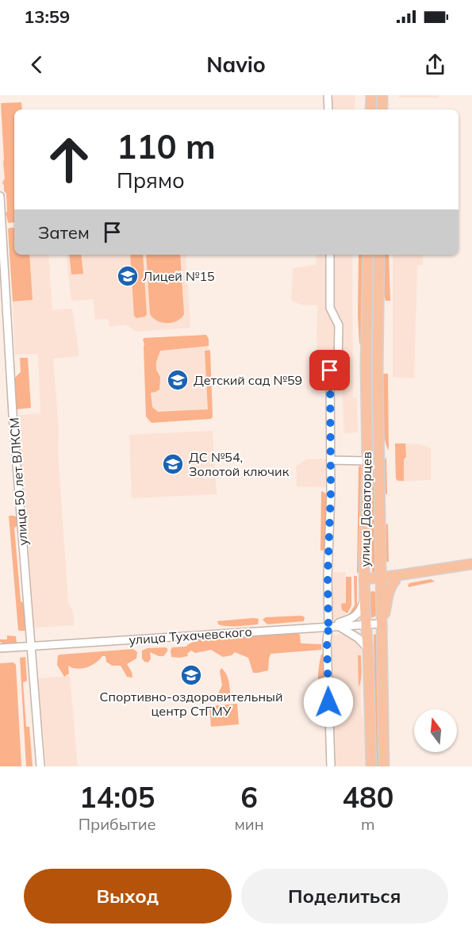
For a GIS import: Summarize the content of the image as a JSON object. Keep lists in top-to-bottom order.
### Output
{
  "streets": {
    "main road": ["улица Доваторцев"],
    "street": ["улица 50 лет ВЛКСМ", "улица Тухачевского"]
  },
  "crossings": [
    ["улица 50 лет ВЛКСМ", "улица Тухачевского"],
    ["улица Доваторцев", "улица Тухачевского"]
  ],
  "places": {
    "school or university": [
      "Лицей №15",
      "Детский сад №59",
      "ДС №54, Золотой ключик",
      "Спортивно-оздоровительный центр СтГМУ"
    ]
  },
  "north": "top",
  "page": {
    "status": "13:59",
    "header": "Navio",
    "turn": ["110 m", "Прямо"],
    "then": "Затем",
    "eta": [
      "14:05",
      "Прибытие",
      "6",
      "мин",
      "480",
      "m"
    ],
    "buttons": ["Выход", "Поделиться"]
  }
}
